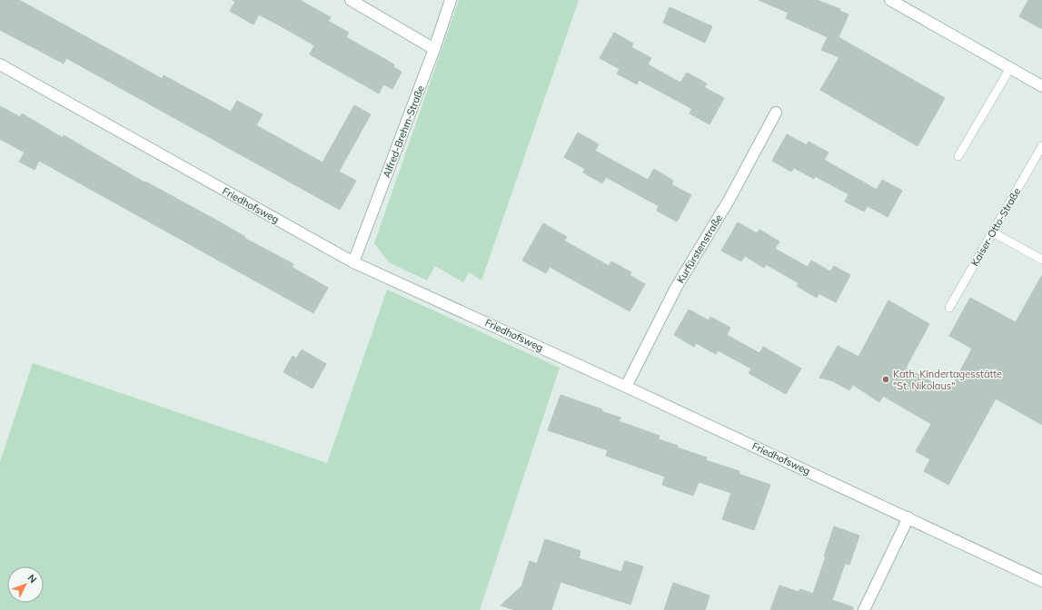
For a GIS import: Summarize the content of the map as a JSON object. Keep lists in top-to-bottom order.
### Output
{
  "streets": {
    "street": ["Alfred-Brehm-Straße", "Friedhofsweg", "Kurfürstenstraße"],
    "lane": ["Kaiser-Otto-Straße"]
  },
  "crossings": [
    ["Alfred-Brehm-Straße", "Friedhofsweg"],
    ["Friedhofsweg", "Kurfürstenstraße"]
  ],
  "places": ["Kath. Kindertagesstätte \"St. Nikolaus\""],
  "north": "top right"
}
